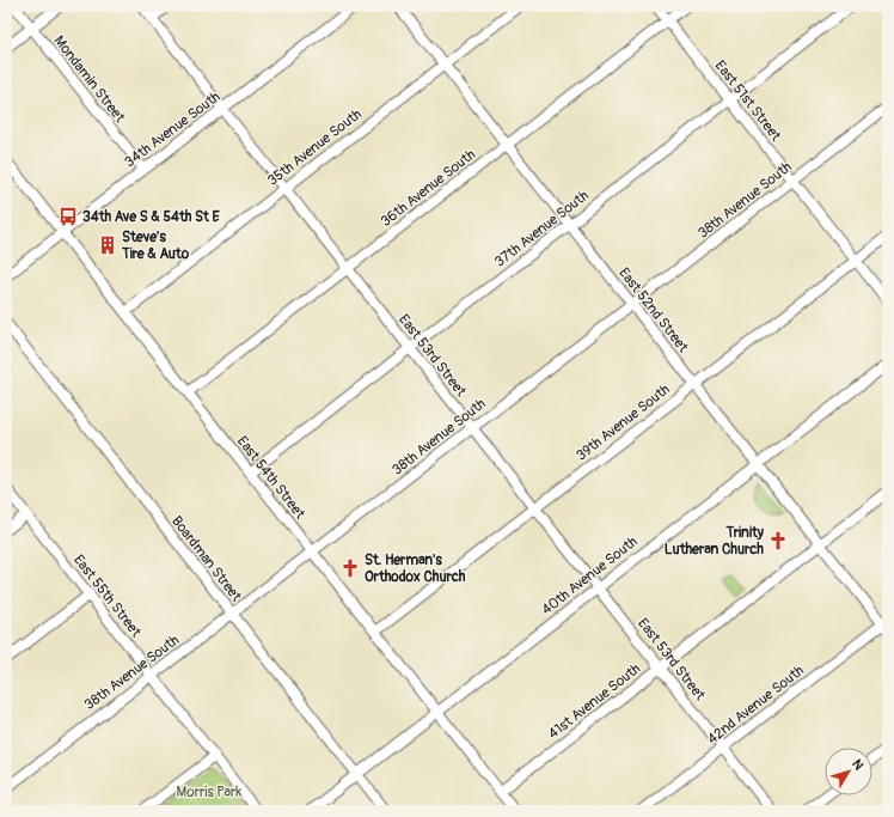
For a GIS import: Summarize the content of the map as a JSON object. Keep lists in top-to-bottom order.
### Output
{
  "streets": {
    "street": [
      "Mondamin Street",
      "East 51st Street",
      "34th Avenue South",
      "35th Avenue South",
      "36th Avenue South",
      "38th Avenue South",
      "37th Avenue South",
      "East 52nd Street",
      "East 53rd Street",
      "39th Avenue South",
      "East 54th Street",
      "Boardman Street",
      "40th Avenue South",
      "East 55th Street",
      "41st Avenue South",
      "42nd Avenue South"
    ]
  },
  "crossings": [
    ["Mondamin Street", "34th Avenue South"],
    ["East 51st Street", "36th Avenue South"],
    ["East 51st Street", "38th Avenue South"],
    ["East 51st Street", "37th Avenue South"],
    ["East 51st Street", "39th Avenue South"],
    ["34th Avenue South", "East 53rd Street"],
    ["34th Avenue South", "East 54th Street"],
    ["35th Avenue South", "East 52nd Street"],
    ["35th Avenue South", "East 53rd Street"],
    ["35th Avenue South", "East 54th Street"],
    ["36th Avenue South", "East 52nd Street"],
    ["36th Avenue South", "East 53rd Street"],
    ["36th Avenue South", "East 54th Street"],
    ["38th Avenue South", "East 52nd Street"],
    ["38th Avenue South", "East 53rd Street"],
    ["38th Avenue South", "East 54th Street"],
    ["38th Avenue South", "Boardman Street"],
    ["38th Avenue South", "East 55th Street"],
    ["37th Avenue South", "East 52nd Street"],
    ["37th Avenue South", "East 53rd Street"],
    ["37th Avenue South", "East 54th Street"],
    ["East 52nd Street", "39th Avenue South"],
    ["East 52nd Street", "40th Avenue South"],
    ["East 52nd Street", "41st Avenue South"],
    ["East 52nd Street", "42nd Avenue South"],
    ["East 53rd Street", "39th Avenue South"],
    ["East 53rd Street", "40th Avenue South"],
    ["East 53rd Street", "41st Avenue South"],
    ["East 53rd Street", "42nd Avenue South"],
    ["39th Avenue South", "East 54th Street"],
    ["East 54th Street", "40th Avenue South"],
    ["East 54th Street", "41st Avenue South"],
    ["Boardman Street", "40th Avenue South"]
  ],
  "parks": ["Morris Park"],
  "places": {
    "bus stop": ["34th Ave S & 54th St E"],
    "building": ["Steve's Tire & Auto"],
    "church": ["Trinity Lutheran Church", "St. Herman's Orthodox Church"]
  },
  "north": "top right"
}
